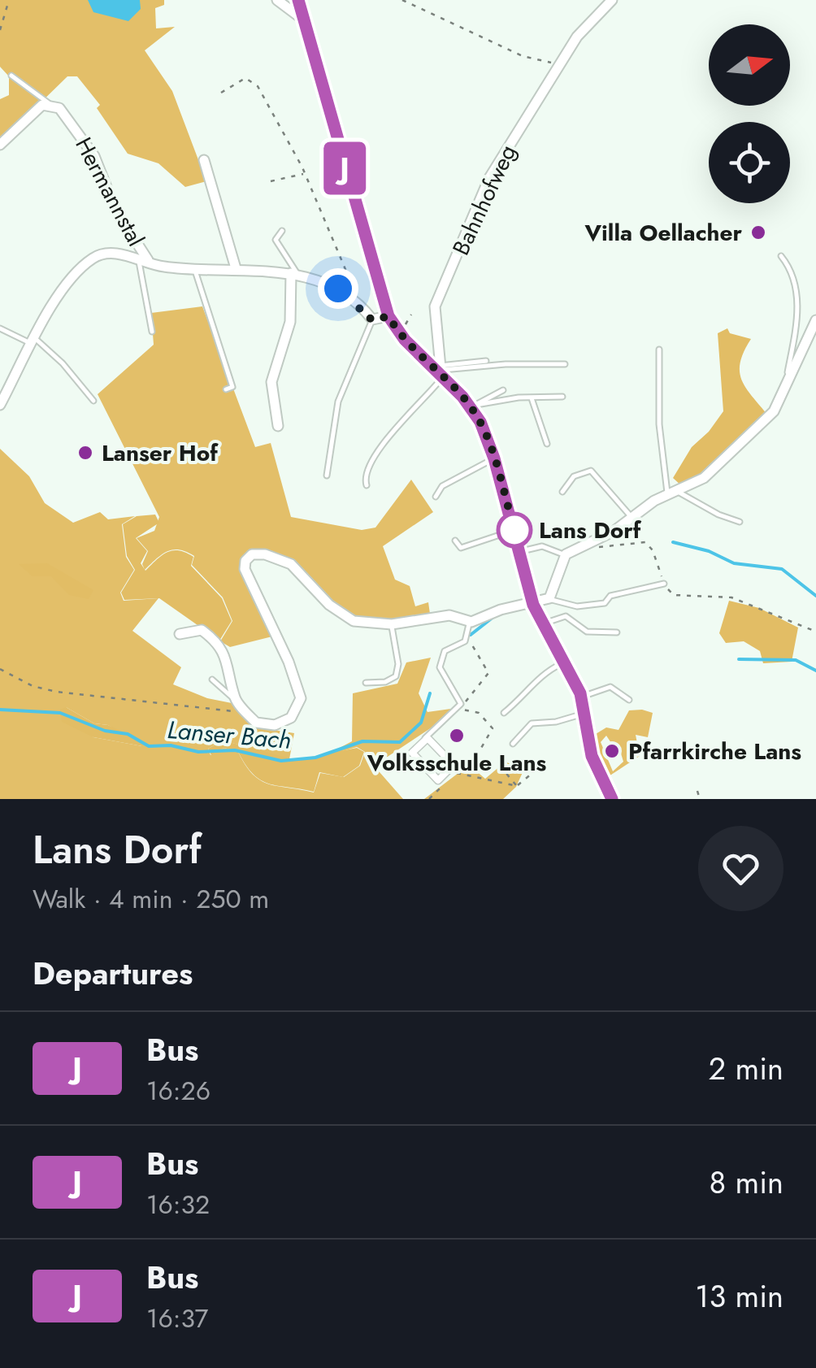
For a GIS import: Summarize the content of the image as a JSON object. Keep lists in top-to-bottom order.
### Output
{
  "streets": {
    "street": ["Hermannstal", "Bahnhofweg"]
  },
  "water": ["Lanser Bach"],
  "places": [
    "Villa Oellacher",
    "Lanser Hof",
    "Lans Dorf",
    "Volksschule Lans",
    "Pfarrkirche Lans"
  ],
  "lines": ["bus line J"],
  "north": "right",
  "page": {
    "on_map": "J",
    "heading": [
      ["Lans Dorf", "Walk · 4 min · 250 m"],
      "Departures"
    ],
    "list": [
      {
        "mark": "J",
        "name": "Bus",
        "note": "16:26",
        "value": "2 min"
      },
      {
        "mark": "J",
        "name": "Bus",
        "note": "16:32",
        "value": "8 min"
      },
      {
        "mark": "J",
        "name": "Bus",
        "note": "16:37",
        "value": "13 min"
      }
    ]
  }
}
